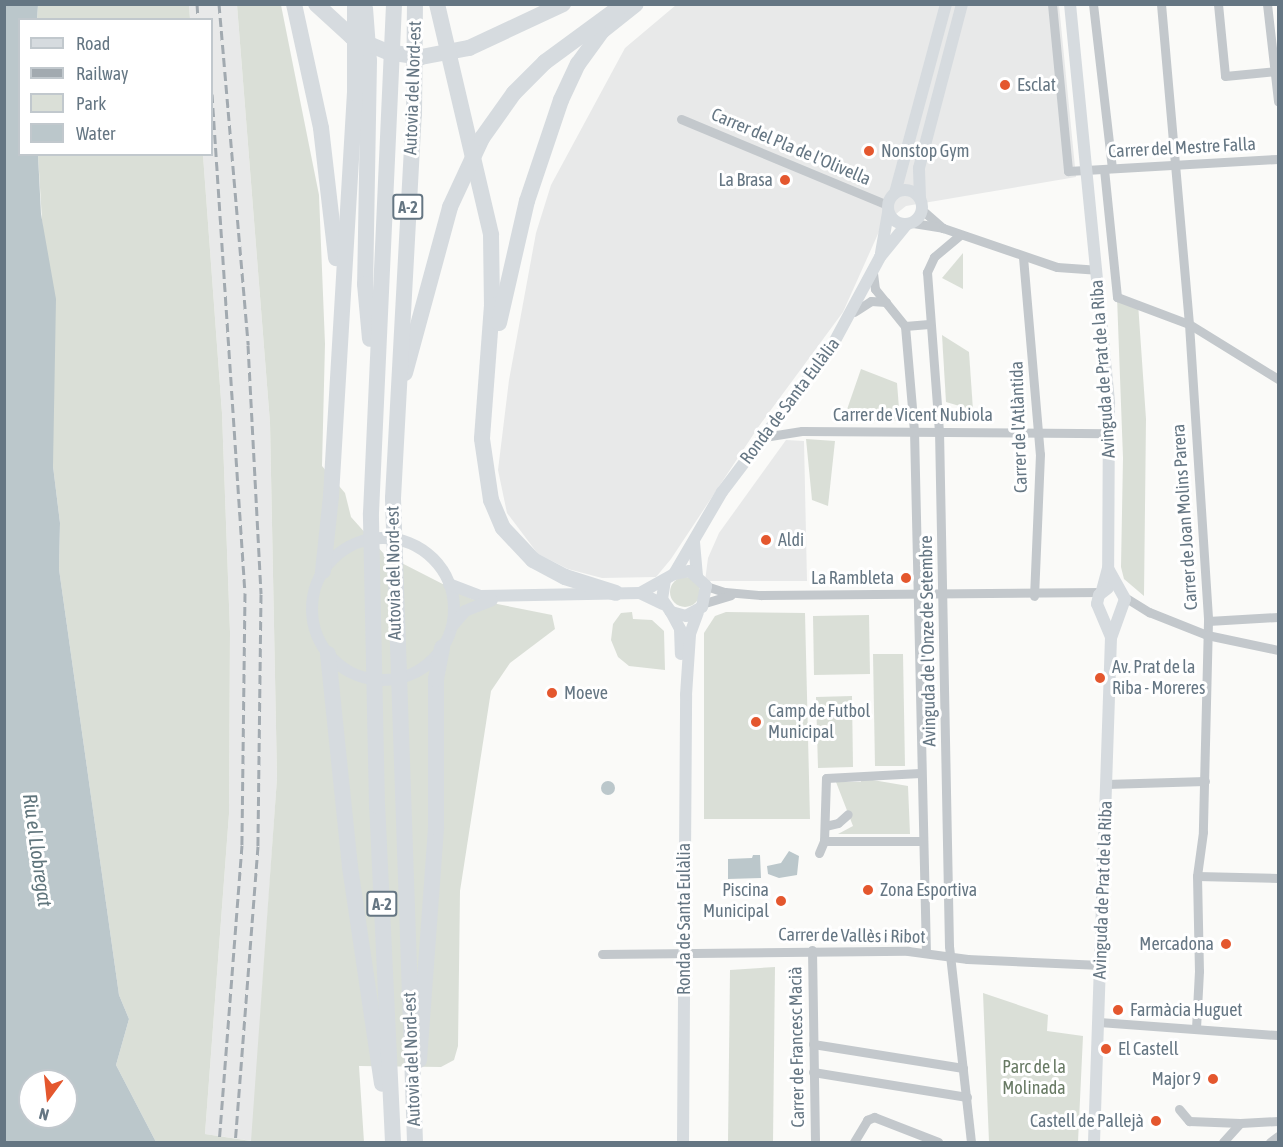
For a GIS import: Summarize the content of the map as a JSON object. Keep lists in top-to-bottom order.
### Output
{
  "streets": {
    "highway": ["Autovia del Nord-est", "A-2"],
    "main road": ["Avinguda de Prat de la Riba", "Ronda de Santa Eulàlia"],
    "street": [
      "Carrer del Pla de l'Olivella",
      "Carrer del Mestre Falla",
      "Carrer de Vicent Nubiola",
      "Carrer de l'Atlàntida",
      "Carrer de Joan Molins Parera",
      "Avinguda de l'Onze de Setembre",
      "Carrer de Vallès i Ribot",
      "Carrer de Francesc Macià"
    ]
  },
  "crossings": [
    ["Carrer del Pla de l'Olivella", "Ronda de Santa Eulàlia"],
    ["Carrer del Mestre Falla", "Avinguda de Prat de la Riba"],
    ["Carrer del Mestre Falla", "Carrer de Joan Molins Parera"],
    ["Avinguda de Prat de la Riba", "Carrer de Vicent Nubiola"],
    ["Avinguda de Prat de la Riba", "Carrer de Vallès i Ribot"],
    ["Ronda de Santa Eulàlia", "Carrer de Vicent Nubiola"],
    ["Ronda de Santa Eulàlia", "Carrer de Vallès i Ribot"],
    ["Carrer de Vicent Nubiola", "Carrer de l'Atlàntida"],
    ["Carrer de Vicent Nubiola", "Avinguda de l'Onze de Setembre"],
    ["Avinguda de l'Onze de Setembre", "Carrer de Vallès i Ribot"],
    ["Carrer de Vallès i Ribot", "Carrer de Francesc Macià"]
  ],
  "water": ["Riu el Llobregat"],
  "parks": ["Parc de la Molinada"],
  "places": [
    "Esclat",
    "Nonstop Gym",
    "La Brasa",
    "Aldi",
    "La Rambleta",
    "Av. Prat de la Riba - Moreres",
    "Moeve",
    "Camp de Futbol Municipal",
    "Zona Esportiva",
    "Piscina Municipal",
    "Mercadona",
    "Farmàcia Huguet",
    "El Castell",
    "Major 9",
    "Castell de Pallejà"
  ],
  "legend": [
    "Road",
    "Railway",
    "Park",
    "Water"
  ],
  "north": "bottom"
}
